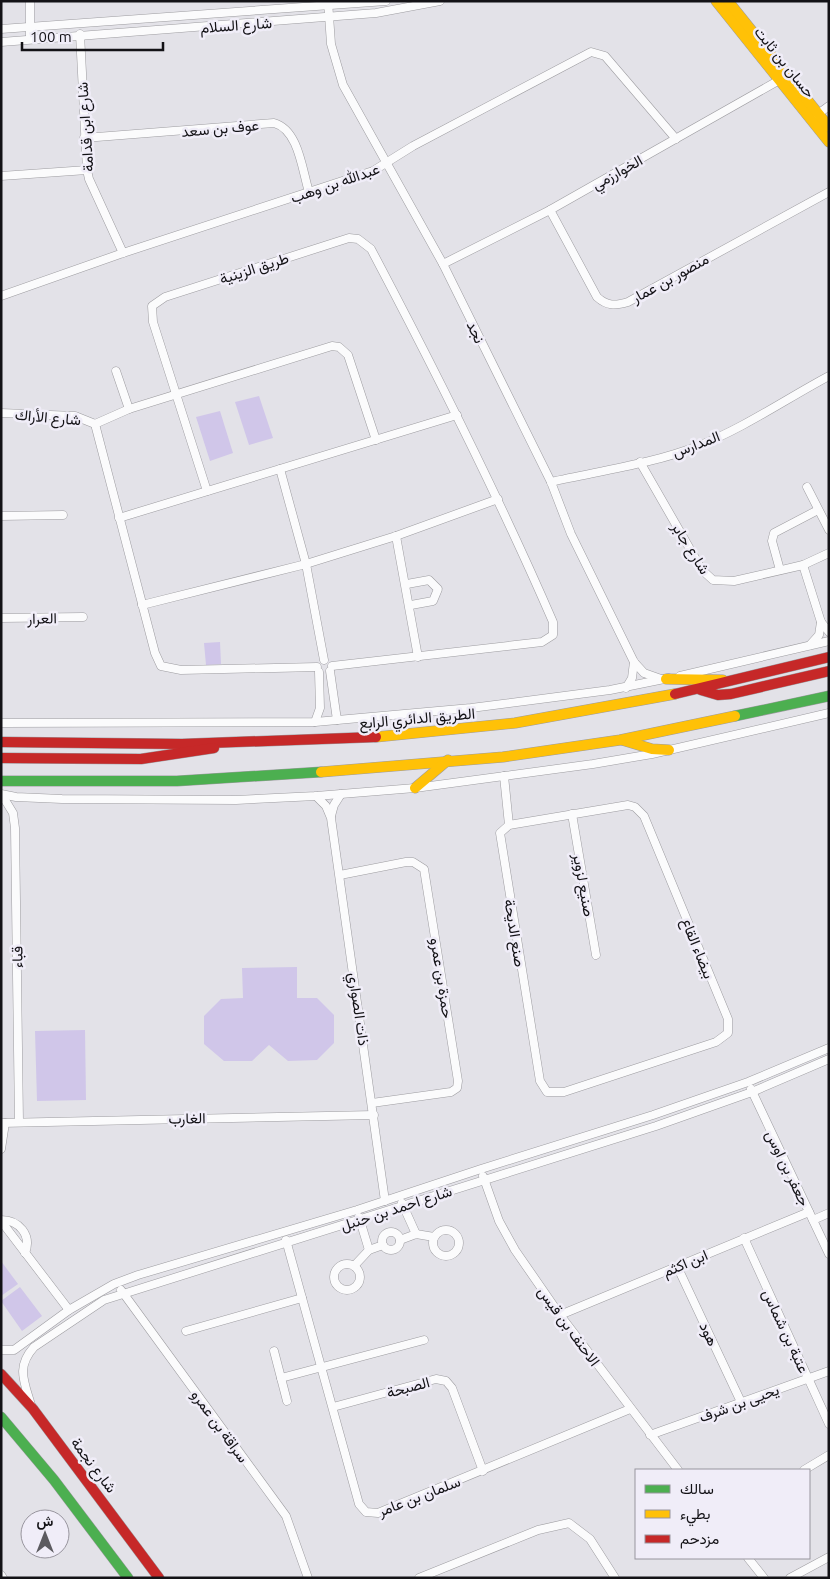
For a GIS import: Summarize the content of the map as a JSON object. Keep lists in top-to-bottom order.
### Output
{
  "streets": {
    "main road": ["حسان بن ثابت", "الطريق الدائري الرابع", "شارع نجمة"],
    "street": [
      "شارع السلام",
      "شارع ابن قدامة",
      "عوف بن سعد",
      "الخوارزمي",
      "عبدالله بن وهب",
      "طريق الزينية",
      "منصور بن عمار",
      "نجد",
      "شارع الأراك",
      "المدارس",
      "شارع جابر",
      "العرار",
      "صنيع لزوير",
      "صنع الديحة",
      "بيضاء القاع",
      "قباء",
      "حمزة بن عمرو",
      "ذات الصواري",
      "الغارب",
      "جعفر بن اوس",
      "شارع احمد بن حنبل",
      "ابن اكثم",
      "الاحنف بن قيس",
      "عتبة بن شماس",
      "هود",
      "الصبحة",
      "يحيى بن شرف",
      "سراقة بن عمرو",
      "سلمان بن عامر"
    ]
  },
  "crossings": [
    ["شارع السلام", "شارع ابن قدامة"],
    ["شارع السلام", "نجد"],
    ["حسان بن ثابت", "الخوارزمي"],
    ["شارع ابن قدامة", "عوف بن سعد"],
    ["شارع ابن قدامة", "عبدالله بن وهب"],
    ["عوف بن سعد", "عبدالله بن وهب"],
    ["الخوارزمي", "عبدالله بن وهب"],
    ["الخوارزمي", "منصور بن عمار"],
    ["الخوارزمي", "نجد"],
    ["عبدالله بن وهب", "نجد"],
    ["نجد", "المدارس"],
    ["نجد", "الطريق الدائري الرابع"],
    ["المدارس", "شارع جابر"],
    ["صنيع لزوير", "بيضاء القاع"],
    ["صنع الديحة", "بيضاء القاع"],
    ["قباء", "الغارب"],
    ["حمزة بن عمرو", "ذات الصواري"],
    ["ذات الصواري", "الغارب"],
    ["ذات الصواري", "شارع احمد بن حنبل"],
    ["جعفر بن اوس", "شارع احمد بن حنبل"],
    ["جعفر بن اوس", "ابن اكثم"],
    ["شارع احمد بن حنبل", "الاحنف بن قيس"],
    ["شارع احمد بن حنبل", "سراقة بن عمرو"],
    ["شارع احمد بن حنبل", "شارع نجمة"],
    ["شارع احمد بن حنبل", "سلمان بن عامر"],
    ["ابن اكثم", "الاحنف بن قيس"],
    ["ابن اكثم", "عتبة بن شماس"],
    ["ابن اكثم", "هود"],
    ["الاحنف بن قيس", "يحيى بن شرف"],
    ["الاحنف بن قيس", "سلمان بن عامر"],
    ["عتبة بن شماس", "يحيى بن شرف"],
    ["هود", "يحيى بن شرف"],
    ["الصبحة", "سلمان بن عامر"]
  ],
  "legend": ["سالك", "بطيء", "مزدحم"],
  "scale_bar": "100 m",
  "north": "top"
}
